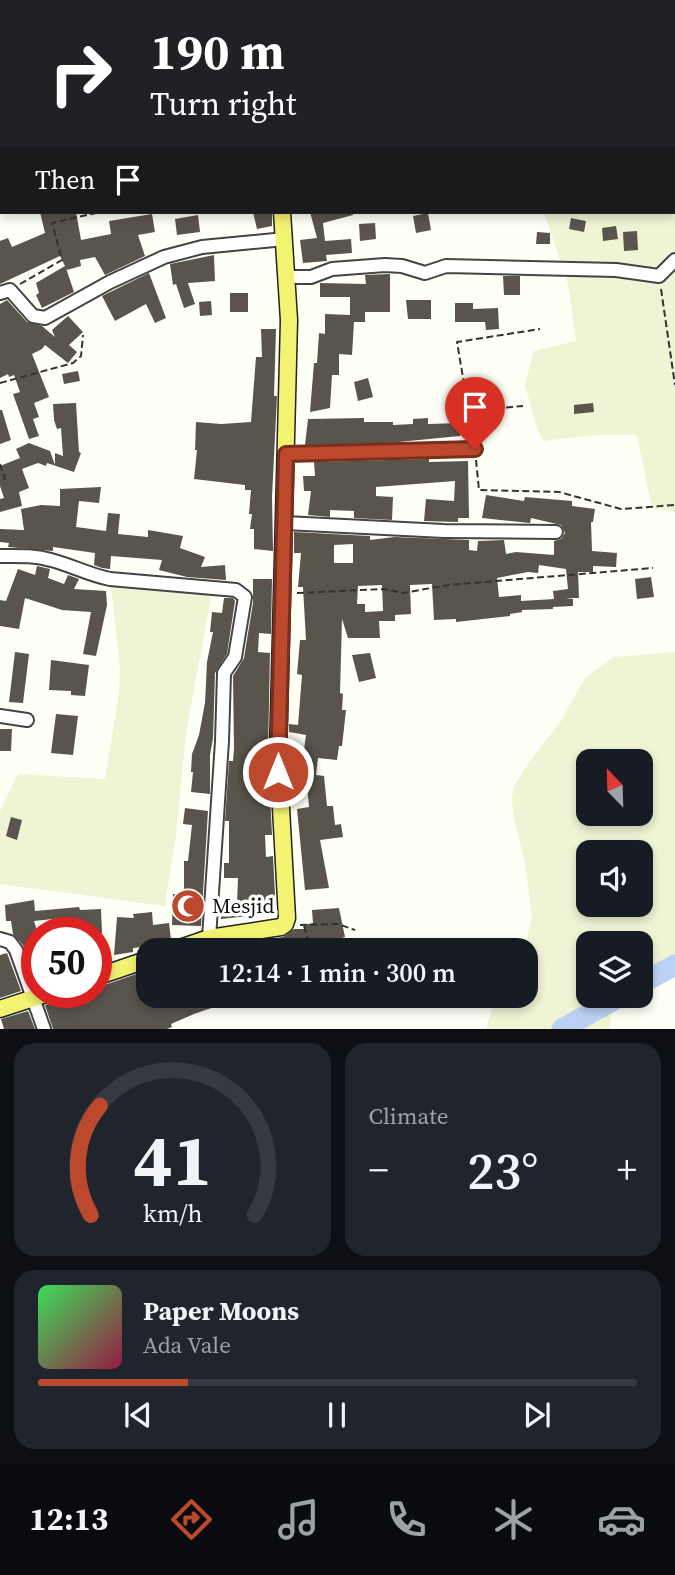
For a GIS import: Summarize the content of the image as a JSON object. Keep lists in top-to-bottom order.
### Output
{
  "places": {
    "mosque": ["Mesjid"]
  },
  "north": "top left",
  "page": {
    "turn": ["190 m", "Turn right"],
    "then": "Then",
    "limit": "50",
    "trip": "12:14 · 1 min · 300 m",
    "tile": "Climate",
    "heat": ["−", "23°", "+"],
    "song": ["Paper Moons", "Ada Vale"],
    "tabs": "12:13",
    "gauge": ["41", "km/h"]
  }
}
